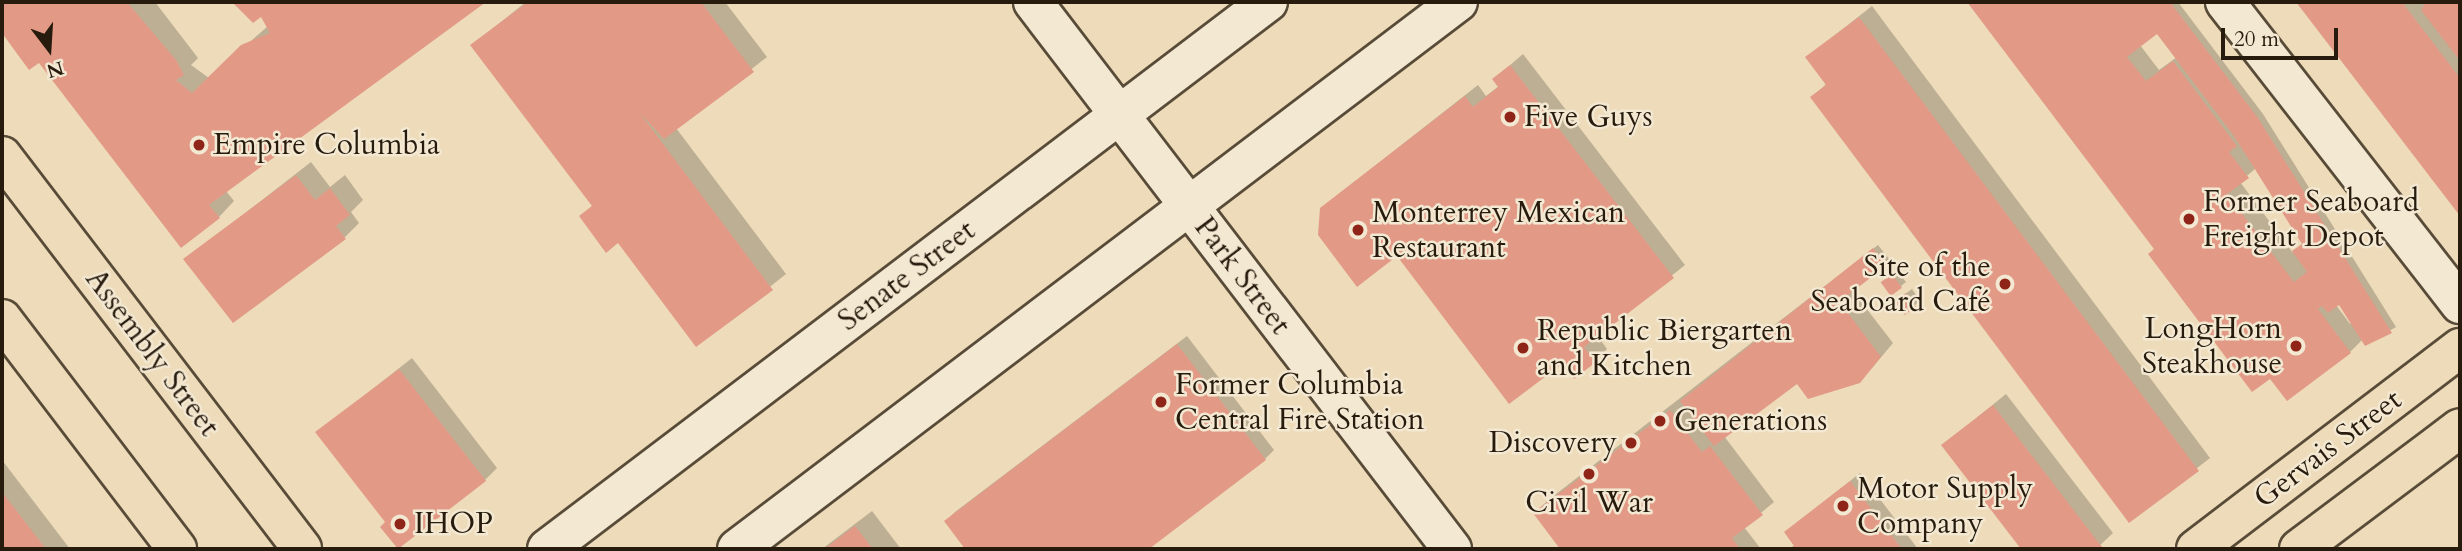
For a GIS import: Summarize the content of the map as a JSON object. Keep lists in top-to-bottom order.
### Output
{
  "streets": {
    "main road": ["Assembly Street", "Gervais Street"],
    "street": ["Senate Street", "Park Street"]
  },
  "crossings": [
    ["Senate Street", "Park Street"]
  ],
  "places": [
    "Five Guys",
    "Empire Columbia",
    "Former Seaboard Freight Depot",
    "Monterrey Mexican Restaurant",
    "Site of the Seaboard Café",
    "LongHorn Steakhouse",
    "Republic Biergarten and Kitchen",
    "Former Columbia Central Fire Station",
    "Generations",
    "Discovery",
    "Civil War",
    "Motor Supply Company",
    "IHOP"
  ],
  "scale_bar": "20 m",
  "north": "bottom"
}
